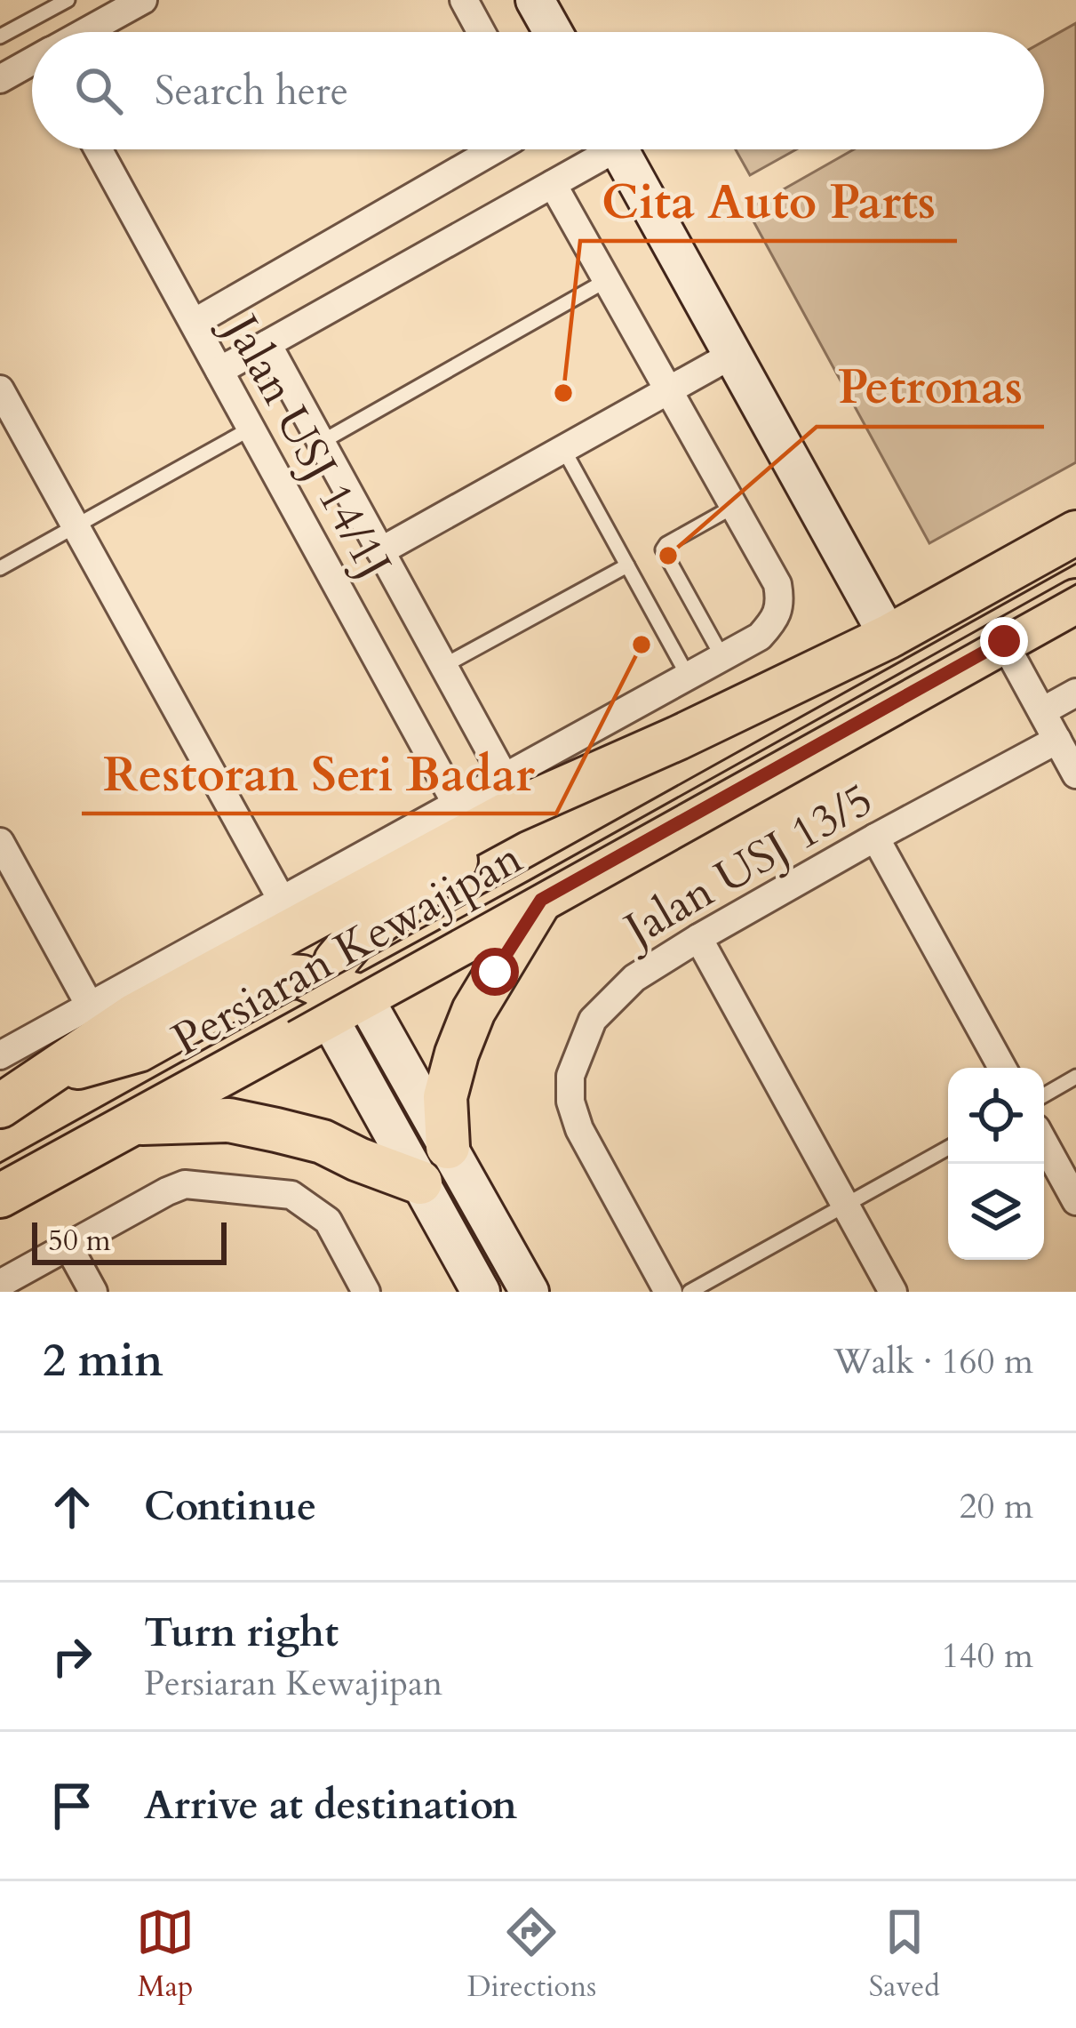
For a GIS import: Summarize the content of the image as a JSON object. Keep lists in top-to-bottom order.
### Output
{
  "streets": {
    "main road": ["Persiaran Kewajipan"],
    "street": ["Jalan USJ 14/1J", "Jalan USJ 13/5"]
  },
  "places": ["Cita Auto Parts", "Petronas", "Restoran Seri Badar"],
  "scale_bar": "50 m",
  "page": {
    "search": "Search here",
    "scale": "50 m",
    "heading": ["2 min", "Walk · 160 m"],
    "list": [
      ["Continue", "20 m"],
      ["Turn right", "Persiaran Kewajipan", "140 m"],
      "Arrive at destination"
    ],
    "nav": ["Map", "Directions", "Saved"]
  }
}
